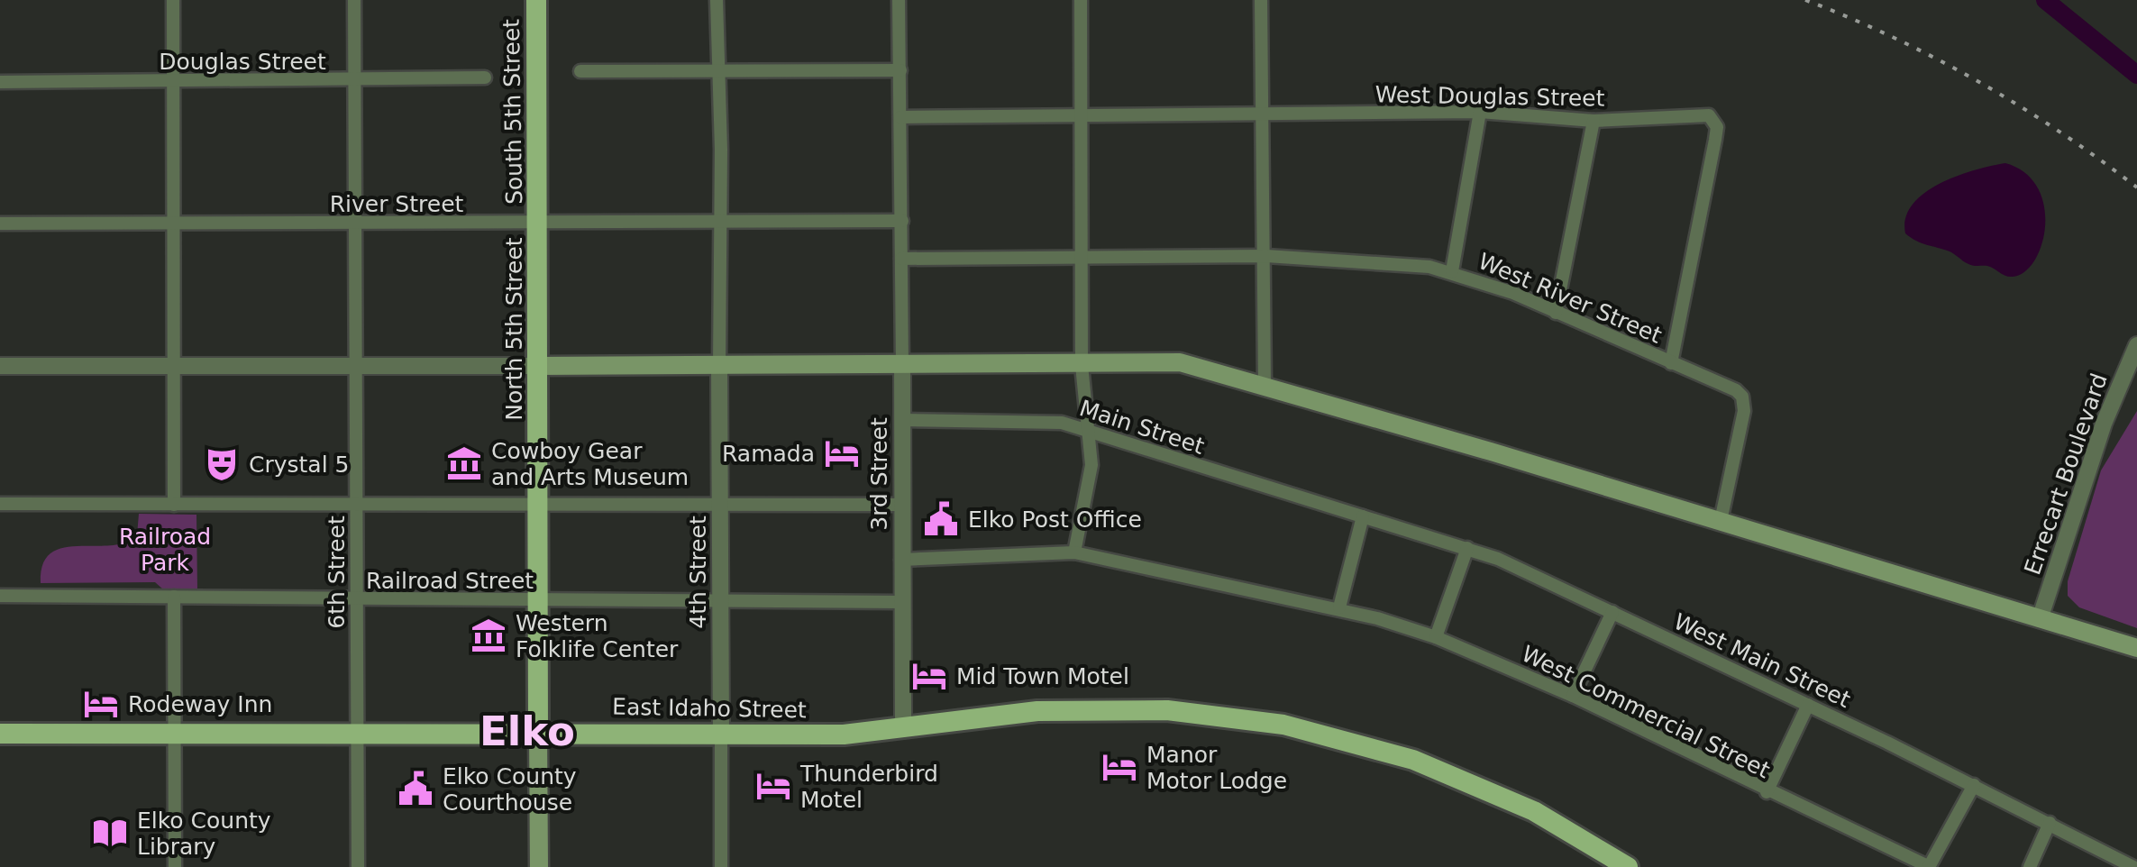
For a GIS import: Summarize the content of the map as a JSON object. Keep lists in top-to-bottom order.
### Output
{
  "streets": {
    "main road": ["South 5th Street", "North 5th Street", "East Idaho Street"],
    "street": [
      "Douglas Street",
      "West Douglas Street",
      "River Street",
      "West River Street",
      "Main Street",
      "3rd Street",
      "Errecart Boulevard",
      "6th Street",
      "4th Street",
      "Railroad Street",
      "West Main Street",
      "West Commercial Street"
    ]
  },
  "crossings": [
    ["Douglas Street", "6th Street"],
    ["West Douglas Street", "West River Street"],
    ["South 5th Street", "River Street"],
    ["South 5th Street", "North 5th Street"],
    ["River Street", "North 5th Street"],
    ["River Street", "3rd Street"],
    ["River Street", "6th Street"],
    ["River Street", "4th Street"],
    ["North 5th Street", "Railroad Street"],
    ["North 5th Street", "East Idaho Street"],
    ["Main Street", "3rd Street"],
    ["Main Street", "West Main Street"],
    ["3rd Street", "Railroad Street"],
    ["3rd Street", "East Idaho Street"],
    ["3rd Street", "West Commercial Street"],
    ["6th Street", "Railroad Street"],
    ["6th Street", "East Idaho Street"],
    ["4th Street", "Railroad Street"],
    ["4th Street", "East Idaho Street"]
  ],
  "districts": ["Elko"],
  "parks": ["Railroad Park"],
  "places": {
    "hotel": [
      "Ramada",
      "Mid Town Motel",
      "Rodeway Inn",
      "Manor Motor Lodge",
      "Thunderbird Motel"
    ],
    "museum": ["Cowboy Gear and Arts Museum", "Western Folklife Center"],
    "theatre": ["Crystal 5"],
    "public building": ["Elko Post Office", "Elko County Courthouse"],
    "library": ["Elko County Library"]
  }
}
